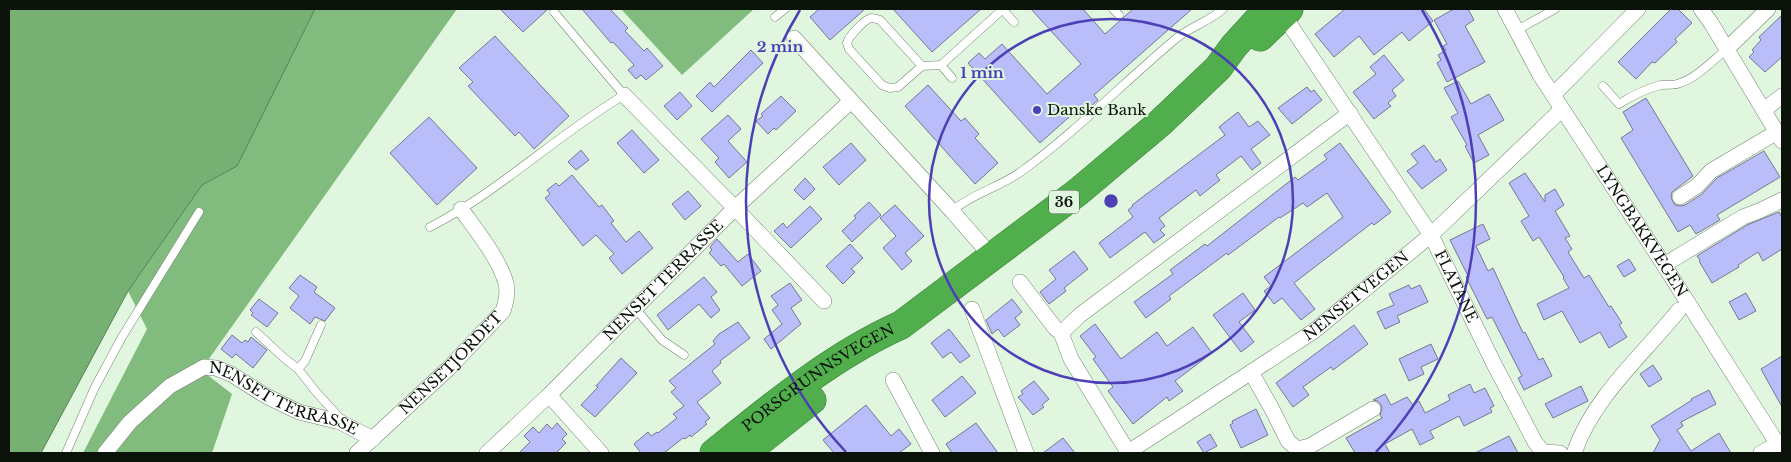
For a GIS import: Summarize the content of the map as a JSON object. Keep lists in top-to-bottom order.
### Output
{
  "streets": {
    "highway": ["36", "PORSGRUNNSVEGEN"],
    "street": [
      "LYNGBAKKVEGEN",
      "NENSET TERRASSE",
      "FLATANE",
      "NENSETVEGEN",
      "NENSETJORDET"
    ]
  },
  "crossings": [
    ["LYNGBAKKVEGEN", "NENSETVEGEN"],
    ["NENSET TERRASSE", "NENSETJORDET"],
    ["FLATANE", "NENSETVEGEN"],
    ["FLATANE", "PORSGRUNNSVEGEN"]
  ],
  "places": ["Danske Bank"],
  "rings": ["2 min", "1 min"]
}
